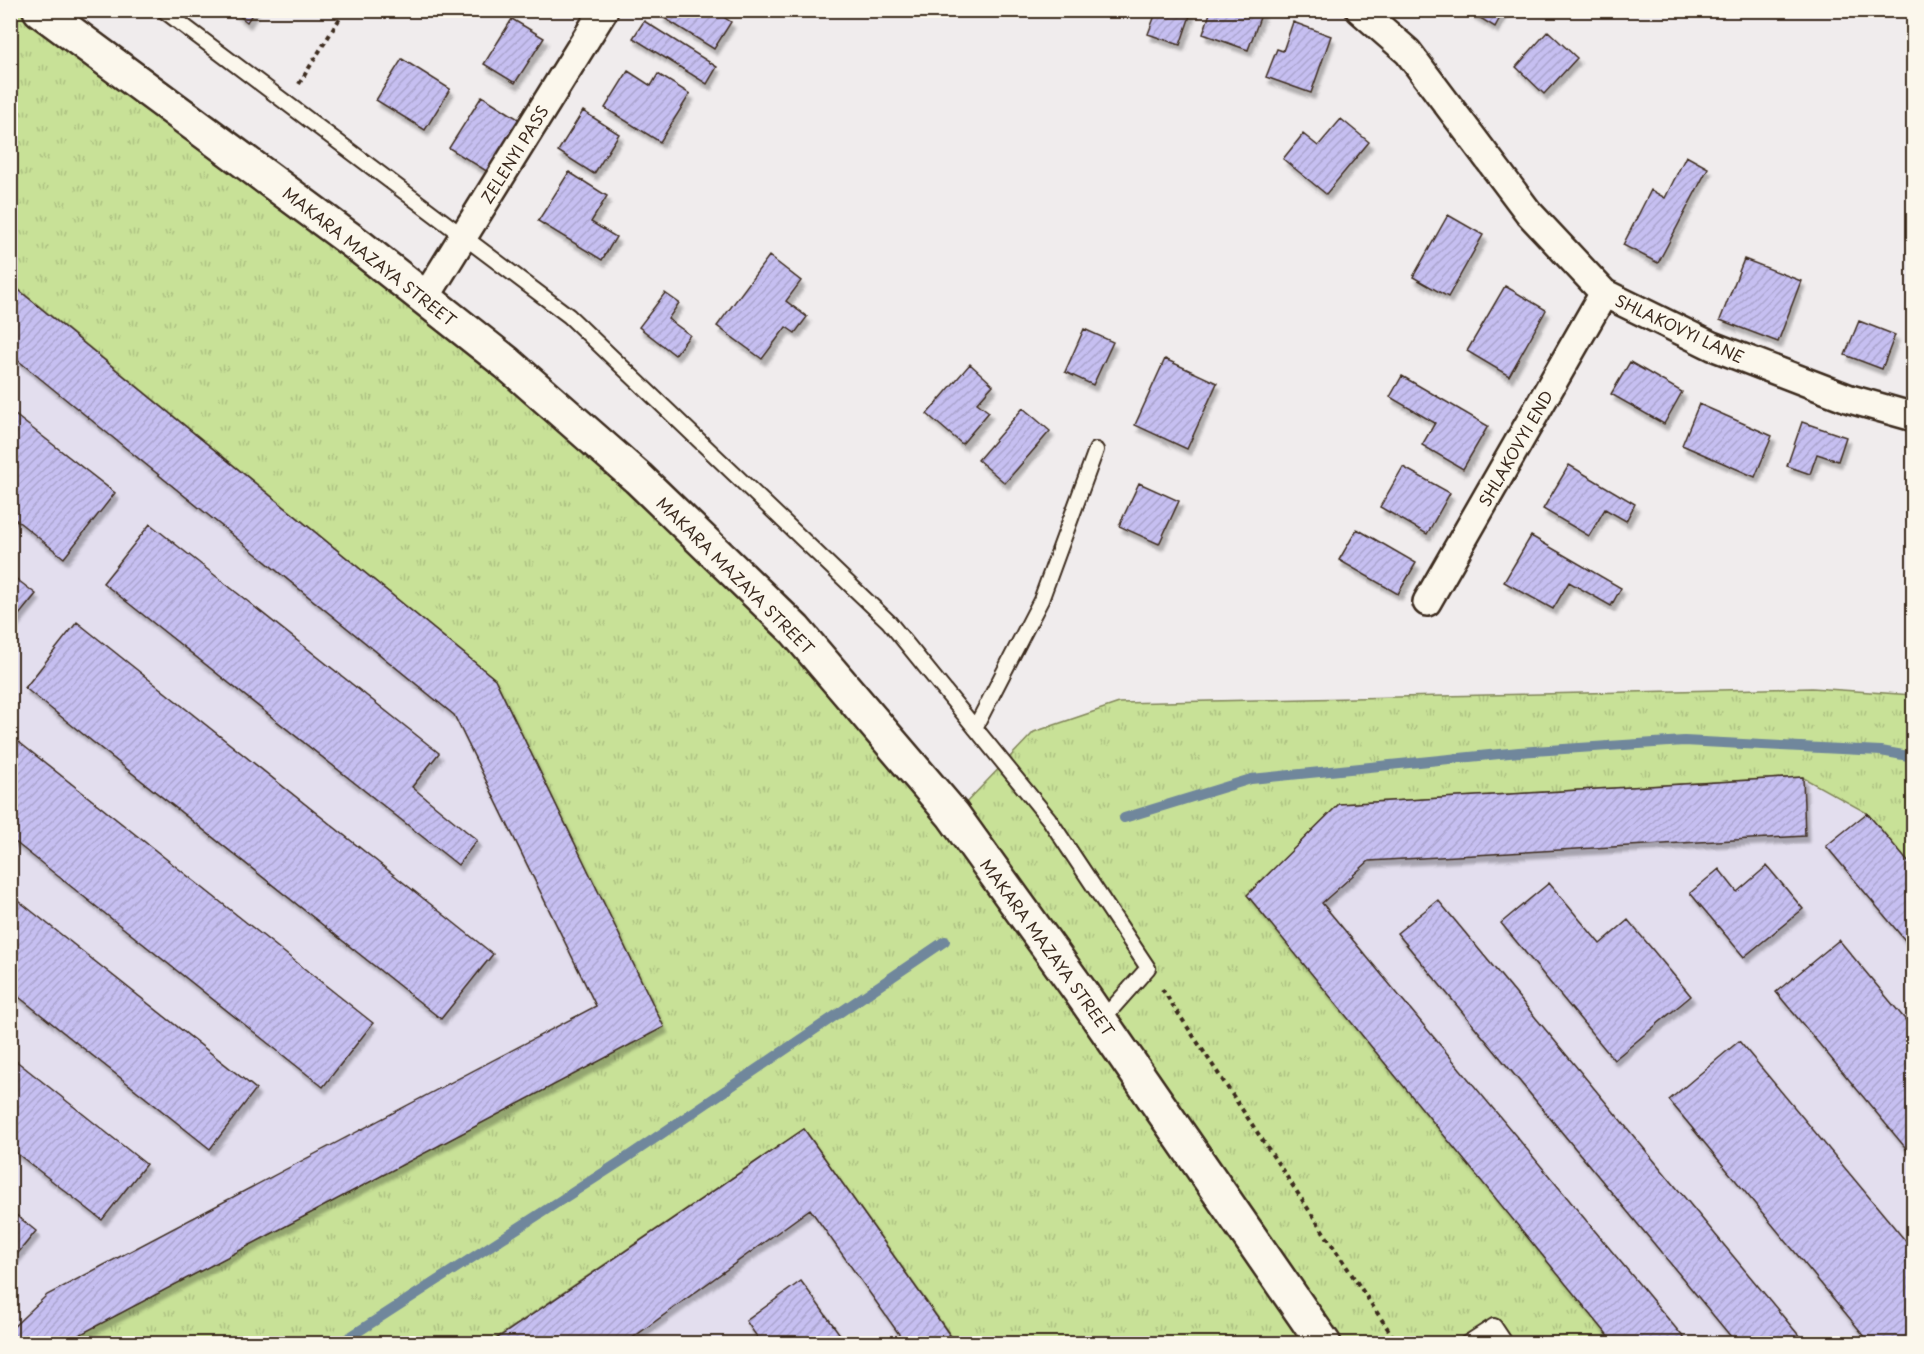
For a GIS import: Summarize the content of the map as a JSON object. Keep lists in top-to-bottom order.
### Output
{
  "streets": {
    "main road": ["MAKARA MAZAYA STREET"],
    "street": ["ZELENYI PASS", "SHLAKOVYI LANE", "SHLAKOVYI END"]
  },
  "crossings": [
    ["ZELENYI PASS", "MAKARA MAZAYA STREET"],
    ["SHLAKOVYI LANE", "SHLAKOVYI END"]
  ]
}
